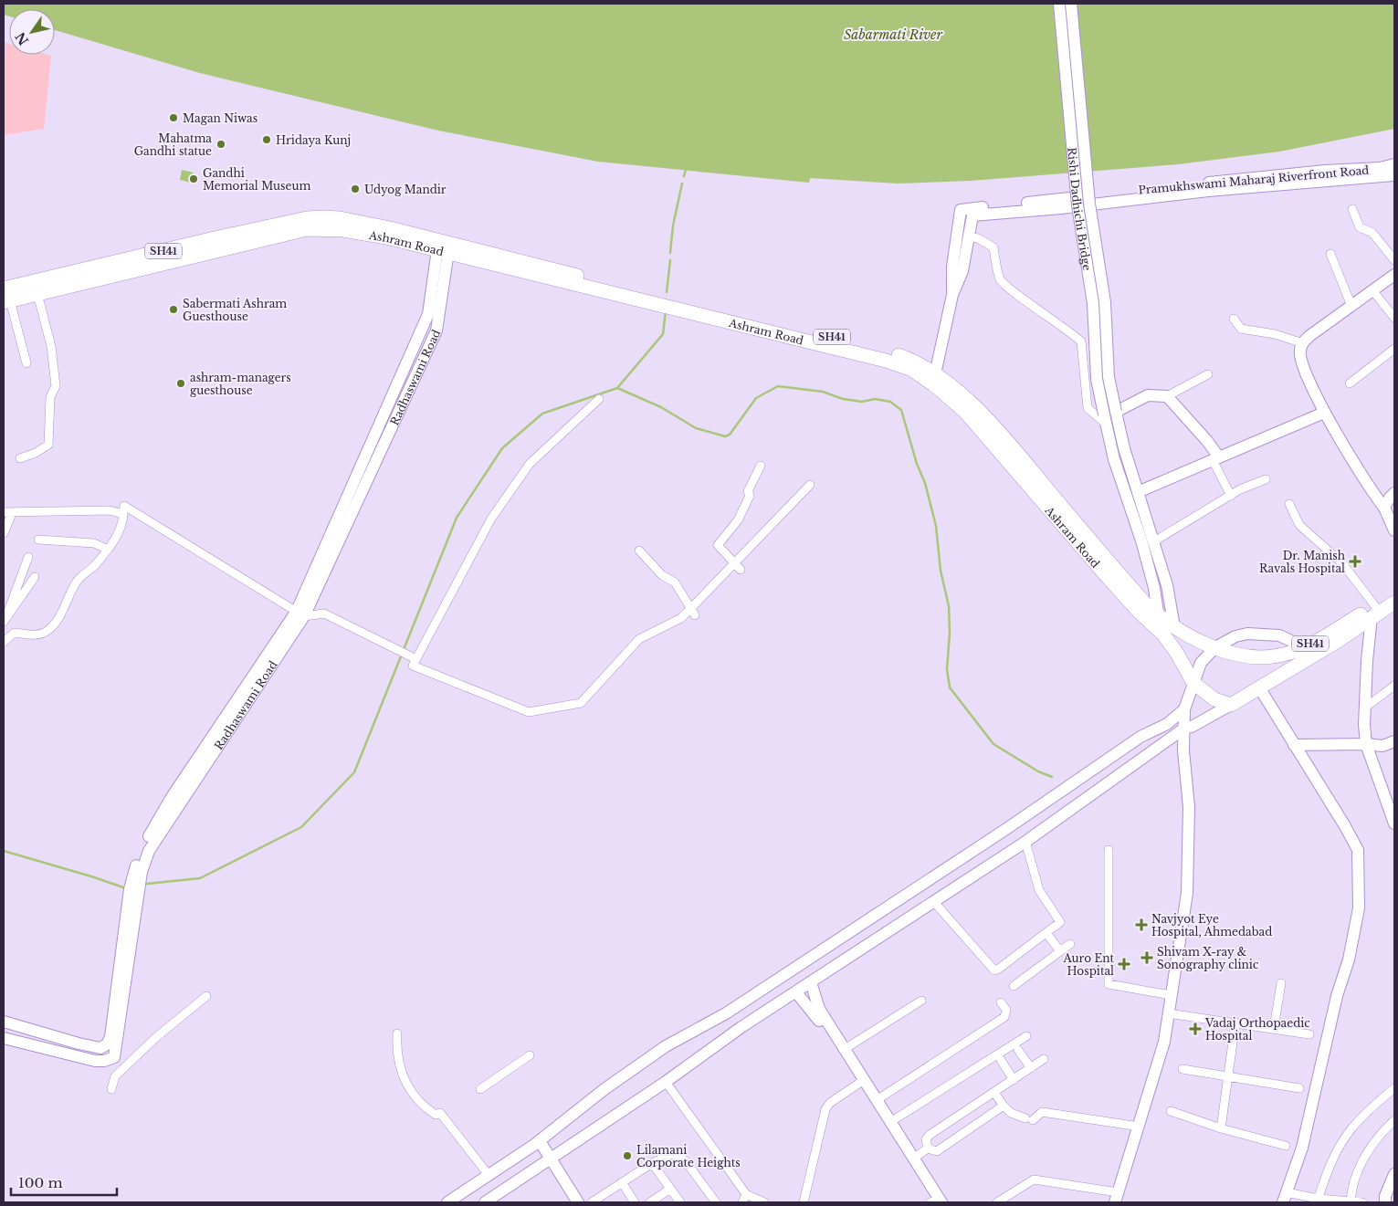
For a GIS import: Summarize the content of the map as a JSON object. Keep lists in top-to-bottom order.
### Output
{
  "streets": {
    "main road": ["Ashram Road", "SH41"],
    "street": ["Pramukhswami Maharaj Riverfront Road", "Rishi Dadhichi Bridge", "Radhaswami Road"]
  },
  "crossings": [
    ["Rishi Dadhichi Bridge", "Ashram Road"],
    ["Ashram Road", "Radhaswami Road"]
  ],
  "water": ["Sabarmati River"],
  "places": {
    "other": [
      "Magan Niwas",
      "Hridaya Kunj",
      "Mahatma Gandhi statue",
      "Gandhi Memorial Museum",
      "Udyog Mandir",
      "Sabermati Ashram Guesthouse",
      "ashram-managers guesthouse",
      "Lilamani Corporate Heights"
    ],
    "health": [
      "Dr. Manish Ravals Hospital",
      "Navjyot Eye Hospital, Ahmedabad",
      "Shivam X-ray & Sonography clinic",
      "Auro Ent Hospital",
      "Vadaj Orthopaedic Hospital"
    ]
  },
  "scale_bar": "100 m",
  "north": "bottom left"
}
